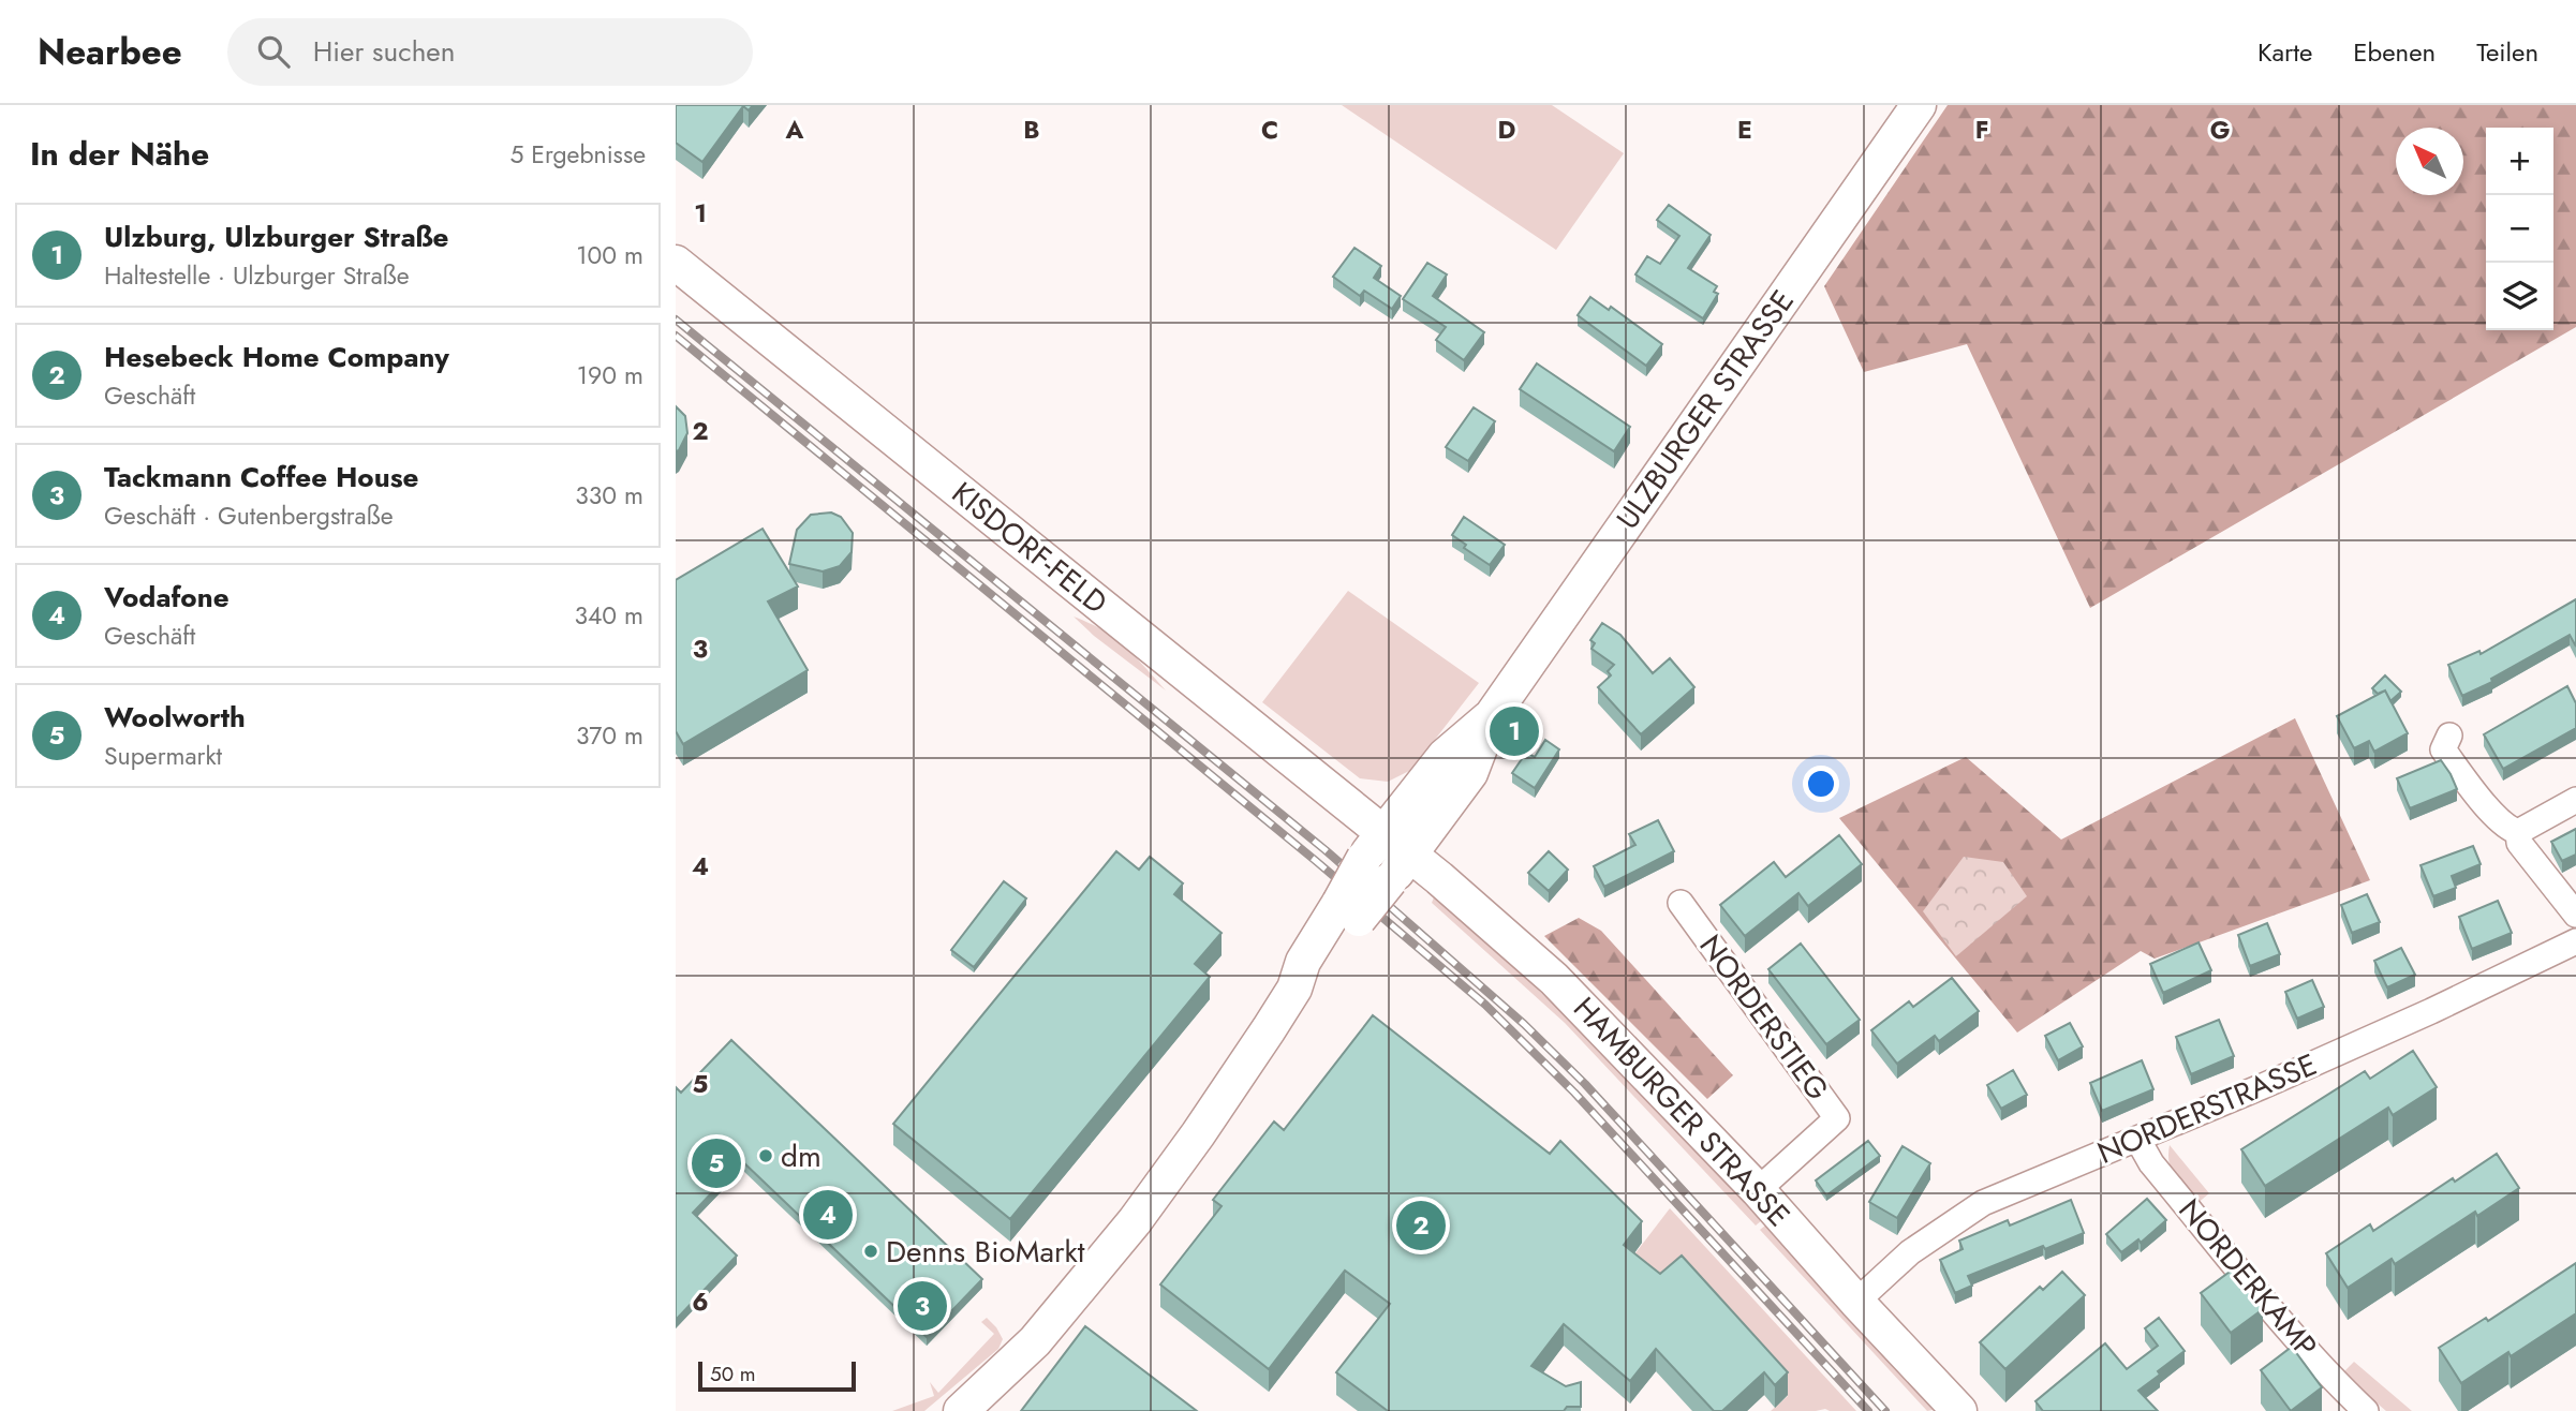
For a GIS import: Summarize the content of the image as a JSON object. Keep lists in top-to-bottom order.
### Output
{
  "streets": {
    "main road": ["ULZBURGER STRASSE", "KISDORF-FELD", "HAMBURGER STRASSE"],
    "street": ["NORDERSTIEG", "NORDERSTRASSE", "NORDERKAMP"]
  },
  "crossings": [
    ["ULZBURGER STRASSE", "KISDORF-FELD"],
    ["ULZBURGER STRASSE", "HAMBURGER STRASSE"],
    ["KISDORF-FELD", "HAMBURGER STRASSE"],
    ["NORDERSTIEG", "HAMBURGER STRASSE"],
    ["NORDERSTRASSE", "HAMBURGER STRASSE"],
    ["NORDERSTRASSE", "NORDERKAMP"]
  ],
  "places": ["dm", "Denns BioMarkt"],
  "scale_bar": "50 m",
  "north": "top left",
  "page": {
    "header": "Nearbee",
    "search": "Hier suchen",
    "nav": ["Karte", "Ebenen", "Teilen"],
    "heading": ["In der Nähe", "5 Ergebnisse"],
    "map_buttons": ["+", "−"],
    "list": [
      {
        "mark": "1",
        "name": "Ulzburg, Ulzburger Straße",
        "note": "Haltestelle · Ulzburger Straße",
        "value": "100 m"
      },
      {
        "mark": "2",
        "name": "Hesebeck Home Company",
        "note": "Geschäft",
        "value": "190 m"
      },
      {
        "mark": "3",
        "name": "Tackmann Coffee House",
        "note": "Geschäft · Gutenbergstraße",
        "value": "330 m"
      },
      {
        "mark": "4",
        "name": "Vodafone",
        "note": "Geschäft",
        "value": "340 m"
      },
      {
        "mark": "5",
        "name": "Woolworth",
        "note": "Supermarkt",
        "value": "370 m"
      }
    ],
    "pins": [
      "1",
      "5",
      "4",
      "2",
      "3"
    ],
    "scale": "50 m"
  },
  "grid": {
    "columns": [
      "A",
      "B",
      "C",
      "D",
      "E",
      "F",
      "G"
    ],
    "rows": [
      "1",
      "2",
      "3",
      "4",
      "5",
      "6"
    ]
  }
}
